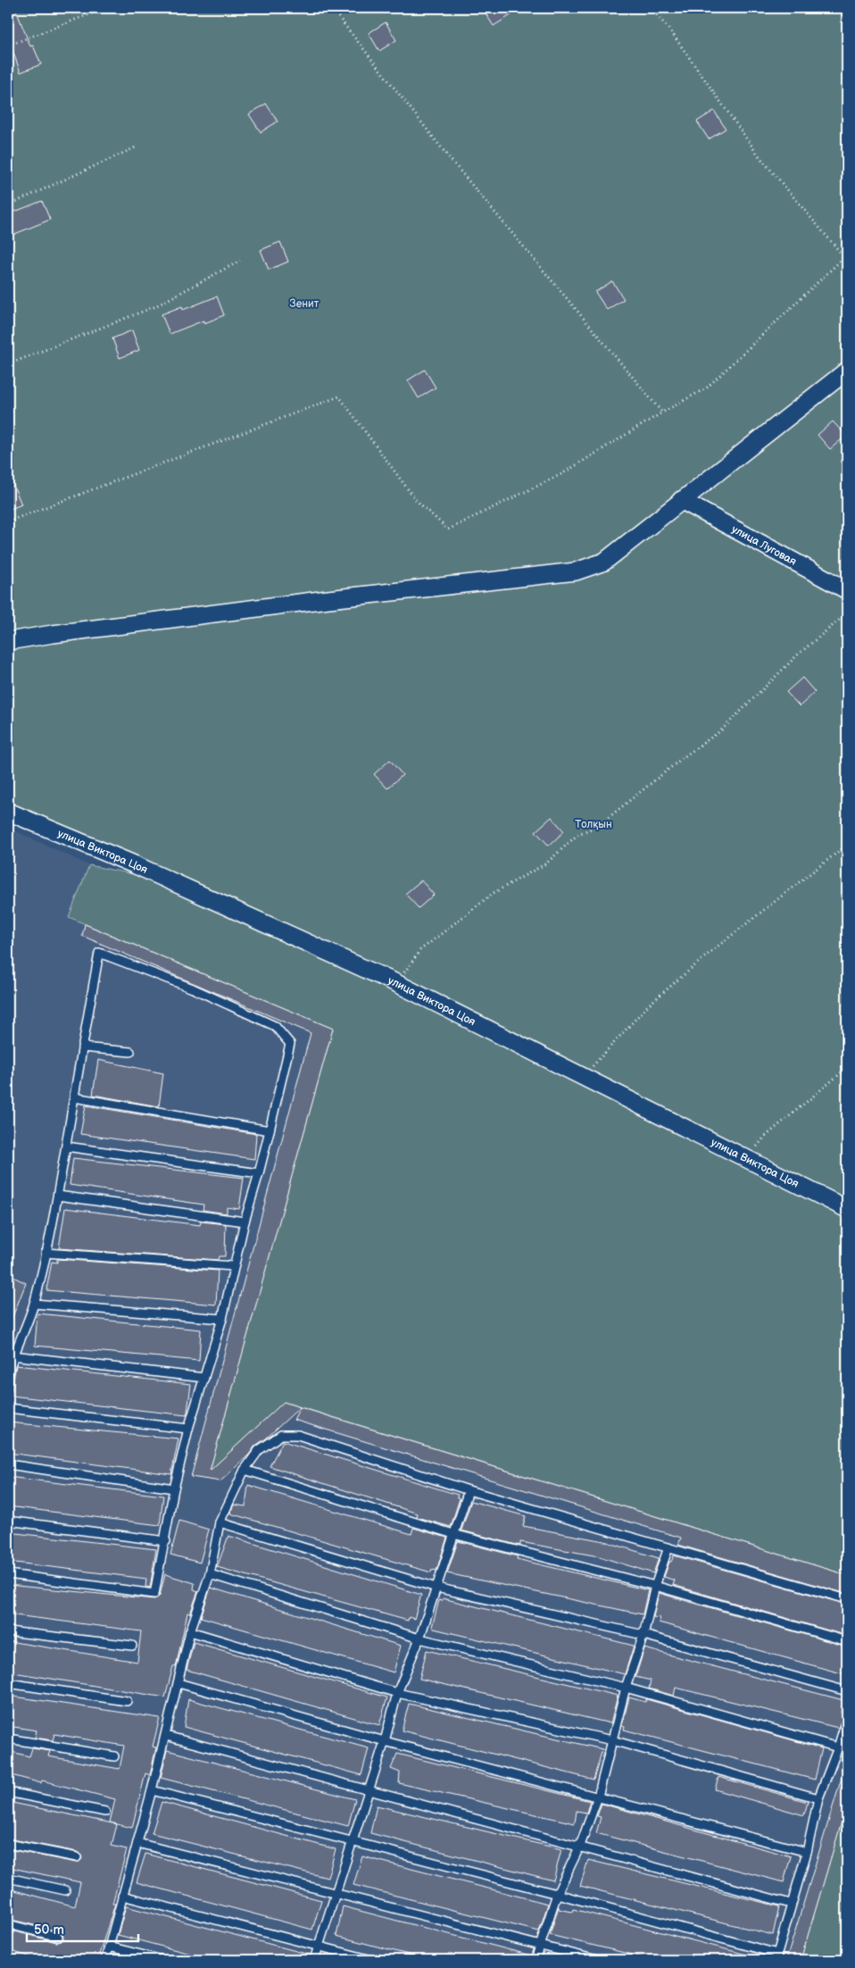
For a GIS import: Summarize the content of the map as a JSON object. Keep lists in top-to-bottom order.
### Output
{
  "streets": {
    "street": ["улица Луговая", "улица Виктора Цоя"]
  },
  "parks": ["Зенит", "Толқын"],
  "scale_bar": "50 m"
}
